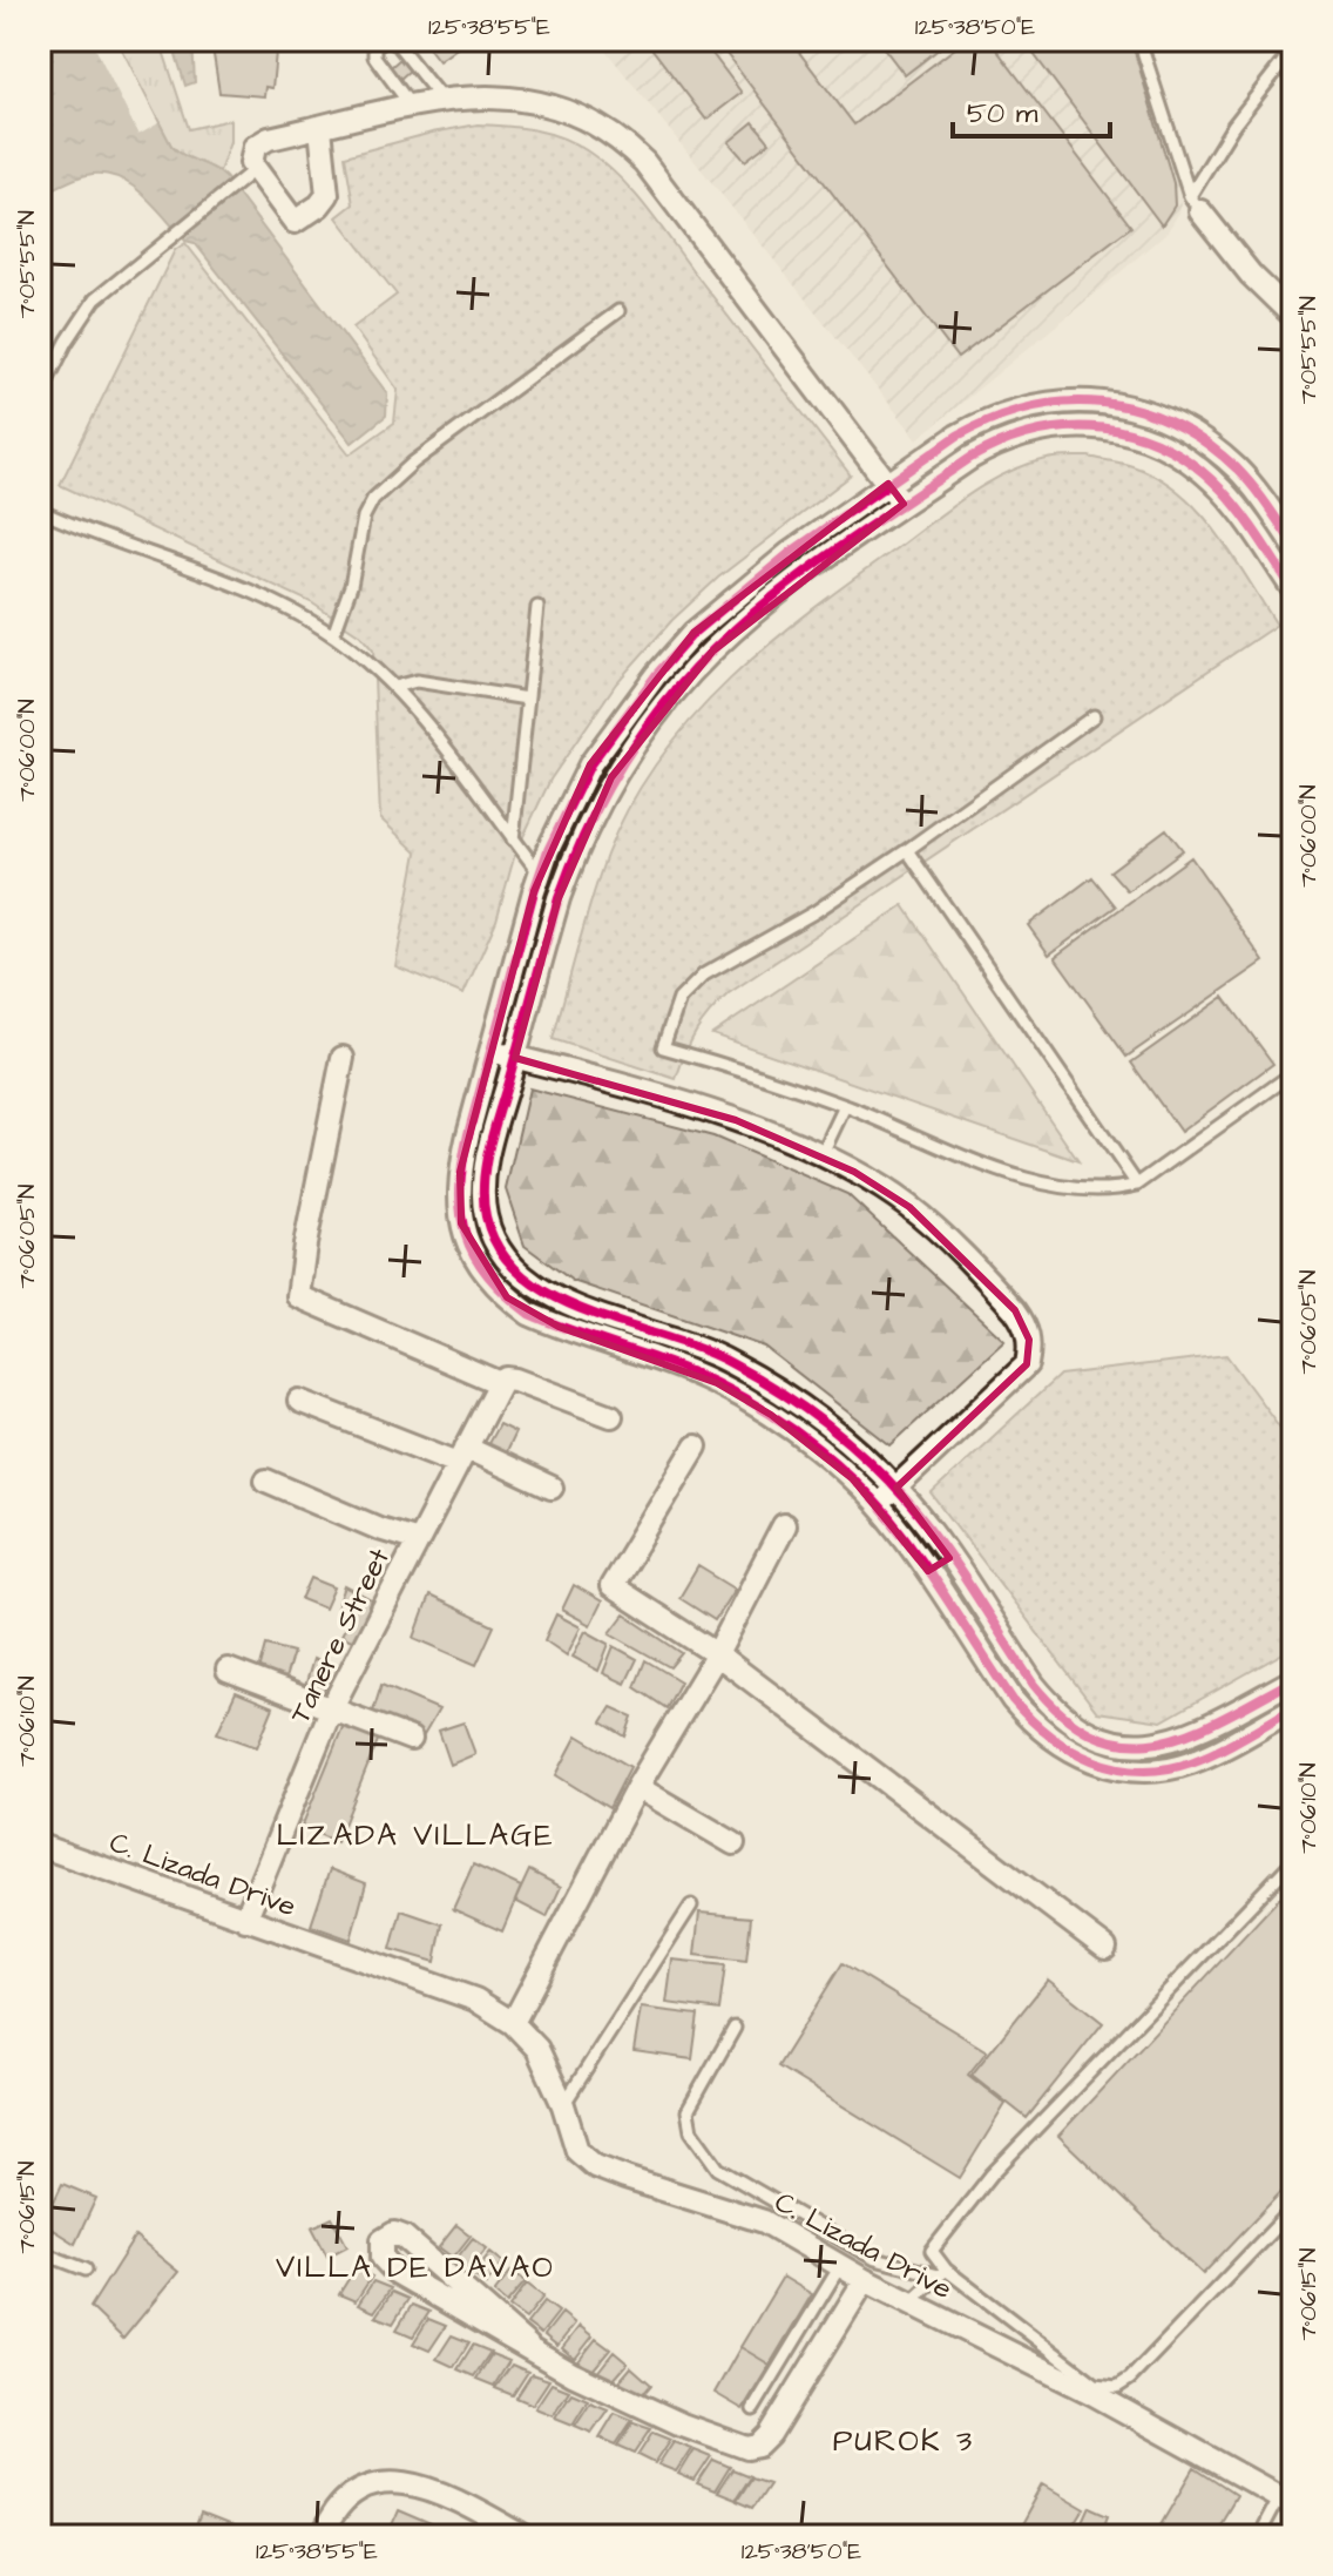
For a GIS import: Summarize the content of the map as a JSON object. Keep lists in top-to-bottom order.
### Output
{
  "streets": {
    "street": ["Tanere Street", "C. Lizada Drive"]
  },
  "crossings": [
    ["Tanere Street", "C. Lizada Drive"]
  ],
  "districts": ["LIZADA VILLAGE", "VILLA DE DAVAO", "PUROK 3"],
  "scale_bar": "50 m",
  "coordinates": [
    "125°38'55\"E",
    "125°38'50\"E",
    "7°05'55\"N",
    "7°06'00\"N",
    "7°06'05\"N",
    "7°06'10\"N",
    "7°06'15\"N"
  ]
}
